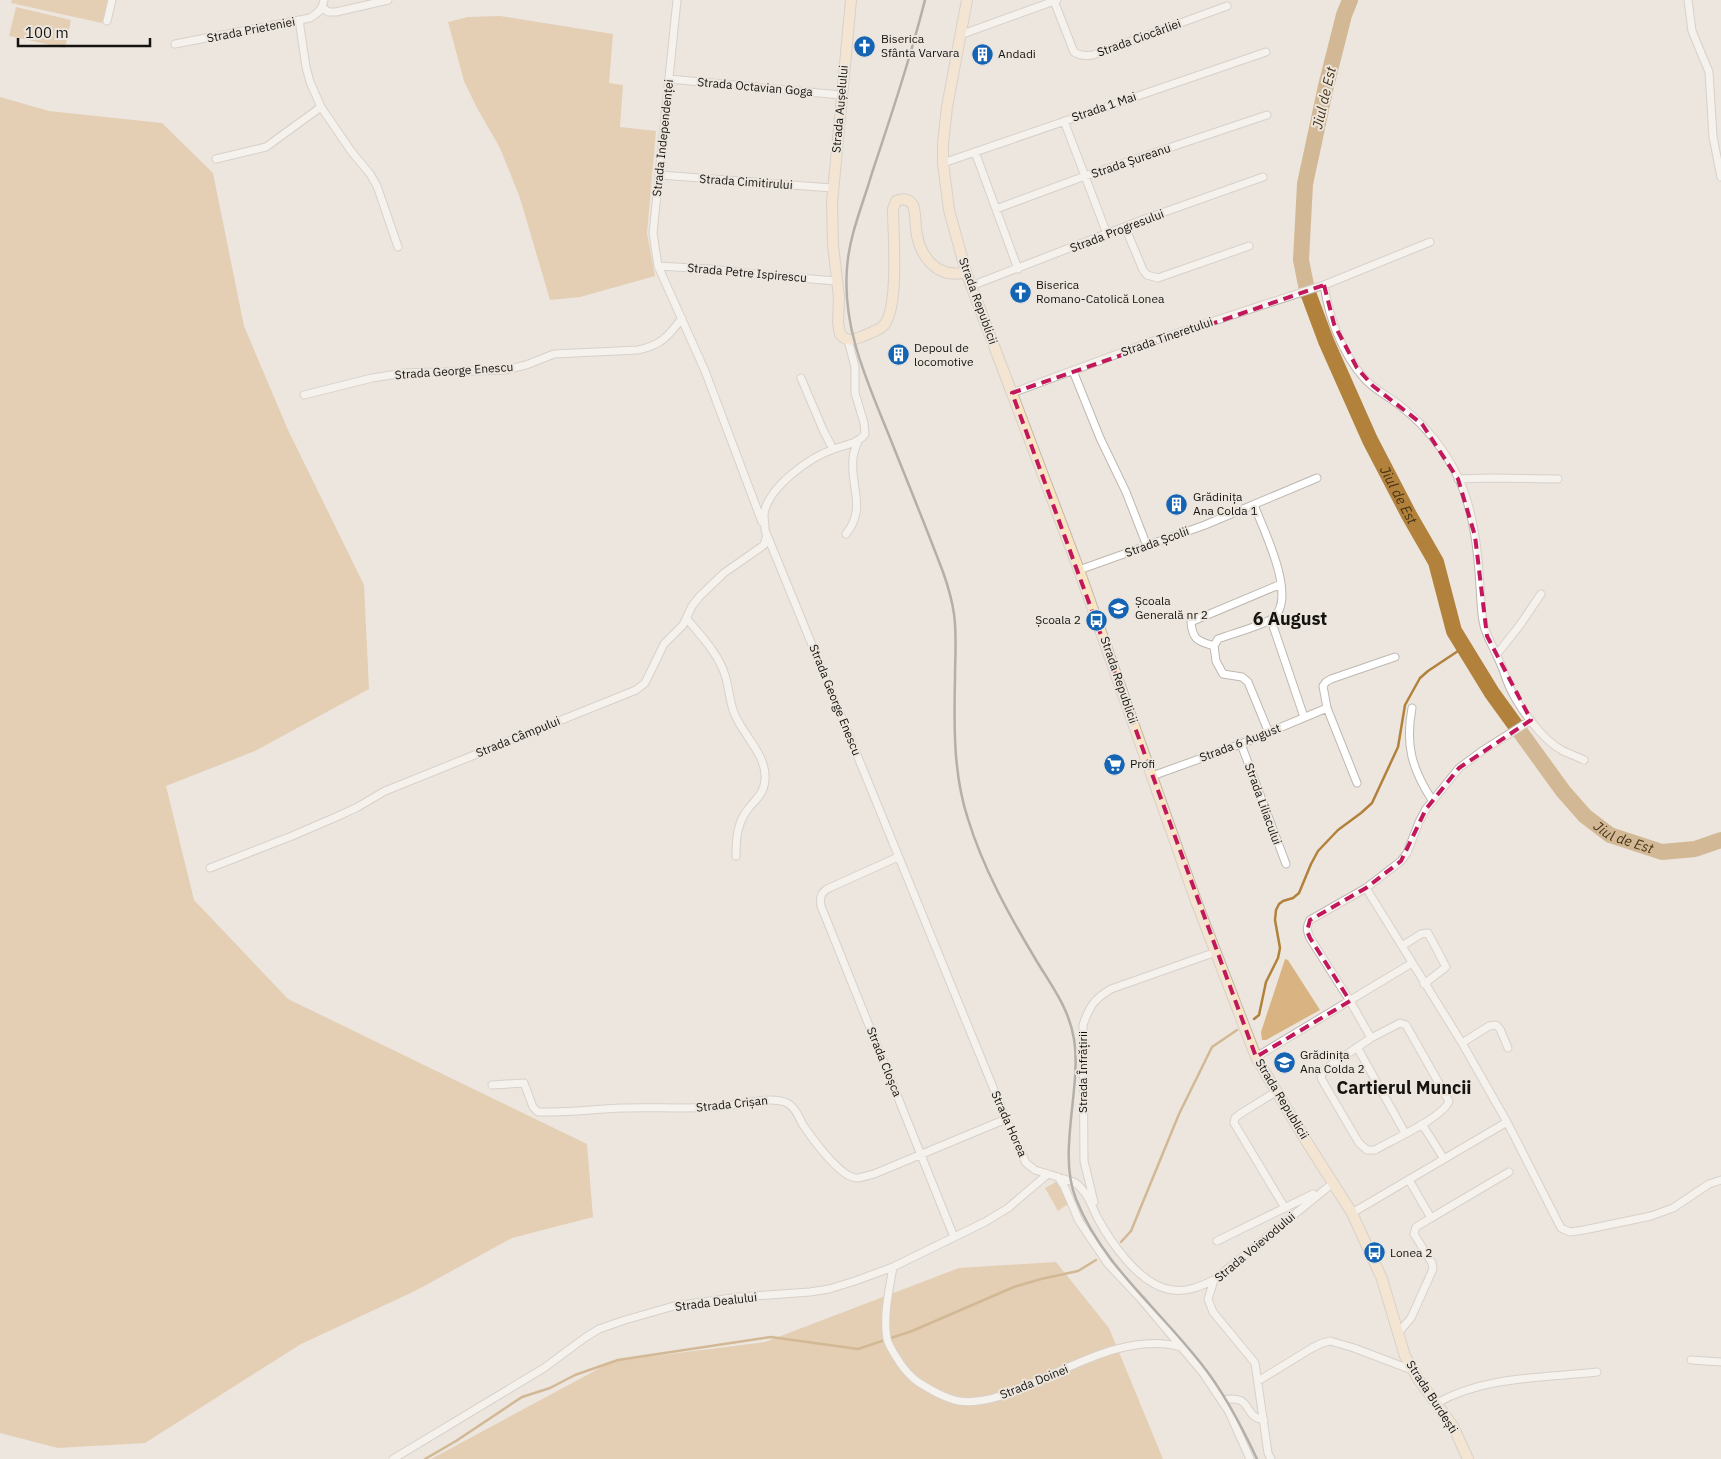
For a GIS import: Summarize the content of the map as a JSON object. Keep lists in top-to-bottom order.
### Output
{
  "streets": {
    "street": [
      "Strada Prieteniei",
      "Strada Ciocârliei",
      "Strada Octavian Goga",
      "Strada 1 Mai",
      "Strada Aușelului",
      "Strada Independenței",
      "Strada Șureanu",
      "Strada Cimitirului",
      "Strada Progresului",
      "Strada Petre Ispirescu",
      "Strada Republicii",
      "Strada Tineretului",
      "Strada George Enescu",
      "Strada Școlii",
      "Strada Câmpului",
      "Strada 6 August",
      "Strada Liliacului",
      "Strada Cloșca",
      "Strada Înfrățirii",
      "Strada Crișan",
      "Strada Horea",
      "Strada Voievodului",
      "Strada Dealului",
      "Strada Doinei",
      "Strada Burdești"
    ]
  },
  "crossings": [
    ["Strada Octavian Goga", "Strada Aușelului"],
    ["Strada Octavian Goga", "Strada Independenței"],
    ["Strada 1 Mai", "Strada Republicii"],
    ["Strada Aușelului", "Strada Cimitirului"],
    ["Strada Aușelului", "Strada Petre Ispirescu"],
    ["Strada Independenței", "Strada Cimitirului"],
    ["Strada Independenței", "Strada Petre Ispirescu"],
    ["Strada Independenței", "Strada George Enescu"],
    ["Strada Progresului", "Strada Republicii"],
    ["Strada Republicii", "Strada Tineretului"],
    ["Strada Republicii", "Strada Școlii"],
    ["Strada Republicii", "Strada 6 August"],
    ["Strada Republicii", "Strada Înfrățirii"],
    ["Strada Republicii", "Strada Voievodului"],
    ["Strada Republicii", "Strada Burdești"],
    ["Strada George Enescu", "Strada Câmpului"],
    ["Strada George Enescu", "Strada Cloșca"],
    ["Strada George Enescu", "Strada Horea"],
    ["Strada 6 August", "Strada Liliacului"],
    ["Strada Cloșca", "Strada Crișan"],
    ["Strada Cloșca", "Strada Horea"],
    ["Strada Cloșca", "Strada Dealului"],
    ["Strada Înfrățirii", "Strada Horea"],
    ["Strada Crișan", "Strada Horea"],
    ["Strada Horea", "Strada Voievodului"],
    ["Strada Horea", "Strada Dealului"],
    ["Strada Dealului", "Strada Doinei"]
  ],
  "districts": ["6 August", "Cartierul Muncii"],
  "water": ["Jiul de Est"],
  "places": {
    "church": ["Biserica Sfânta Varvara", "Biserica Romano-Catolică Lonea"],
    "building": ["Andadi", "Depoul de locomotive", "Grădinița Ana Colda 1"],
    "school or university": ["Școala Generală nr 2", "Grădinița Ana Colda 2"],
    "bus stop": ["Școala 2", "Lonea 2"],
    "supermarket": ["Profi"]
  },
  "scale_bar": "100 m"
}
